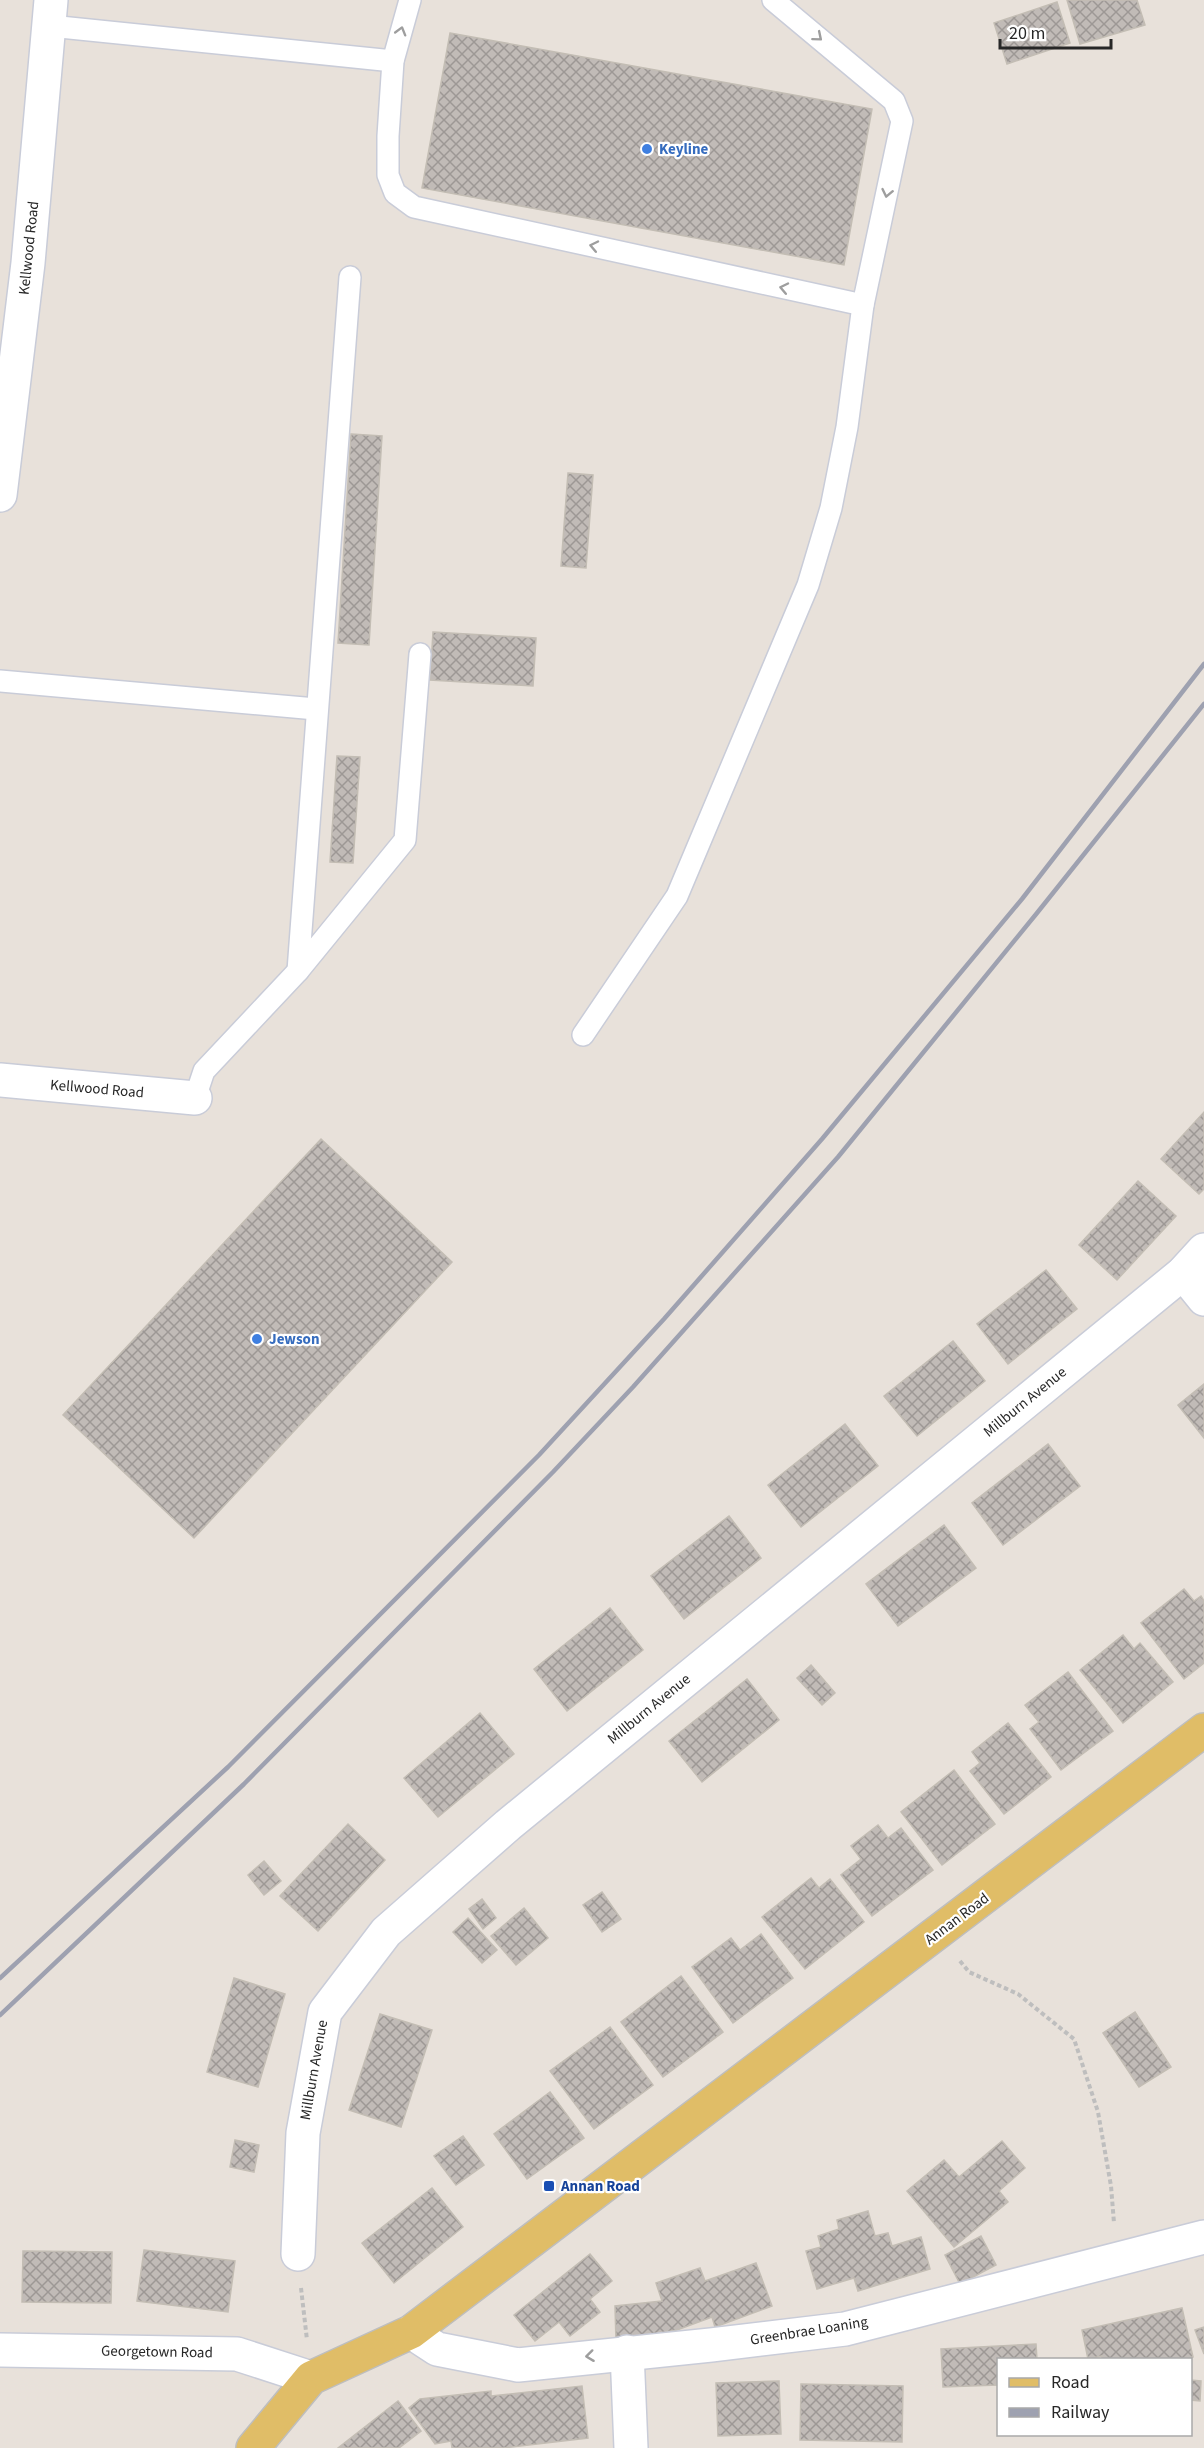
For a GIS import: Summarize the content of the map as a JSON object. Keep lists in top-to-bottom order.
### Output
{
  "streets": {
    "main road": ["Annan Road"],
    "street": [
      "Kellwood Road",
      "Millburn Avenue",
      "Greenbrae Loaning",
      "Georgetown Road"
    ]
  },
  "crossings": [
    ["Annan Road", "Greenbrae Loaning"],
    ["Annan Road", "Georgetown Road"]
  ],
  "places": {
    "other": ["Keyline", "Jewson"],
    "transit": ["Annan Road"]
  },
  "legend": ["Road", "Railway"],
  "scale_bar": "20 m"
}
